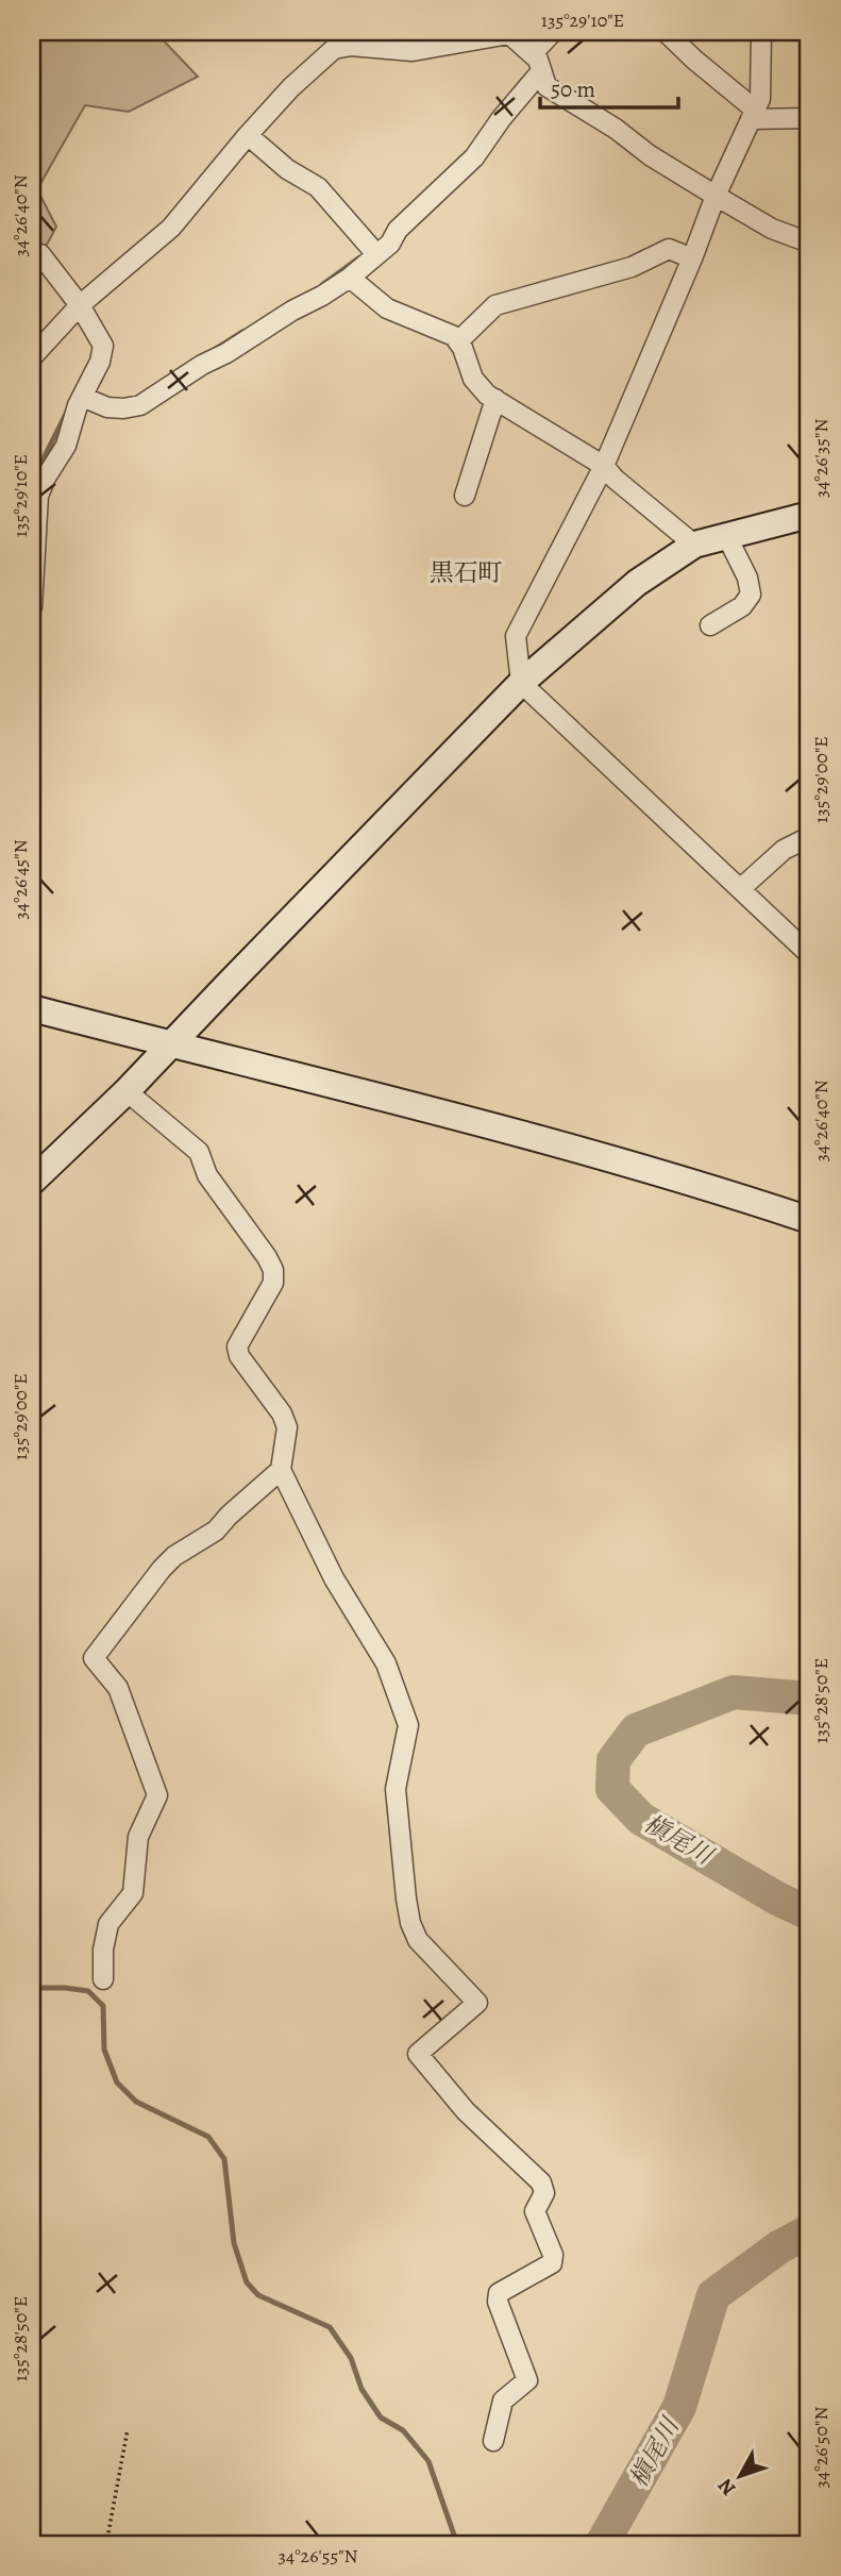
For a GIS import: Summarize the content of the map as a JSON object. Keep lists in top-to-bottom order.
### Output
{
  "districts": ["黒石町"],
  "water": ["槇尾川"],
  "scale_bar": "50 m",
  "north": "bottom left",
  "coordinates": [
    "135°29'10\"E",
    "34°26'40\"N",
    "34°26'35\"N",
    "135°29'00\"E",
    "34°26'45\"N",
    "135°28'50\"E",
    "34°26'50\"N",
    "34°26'55\"N"
  ]
}
